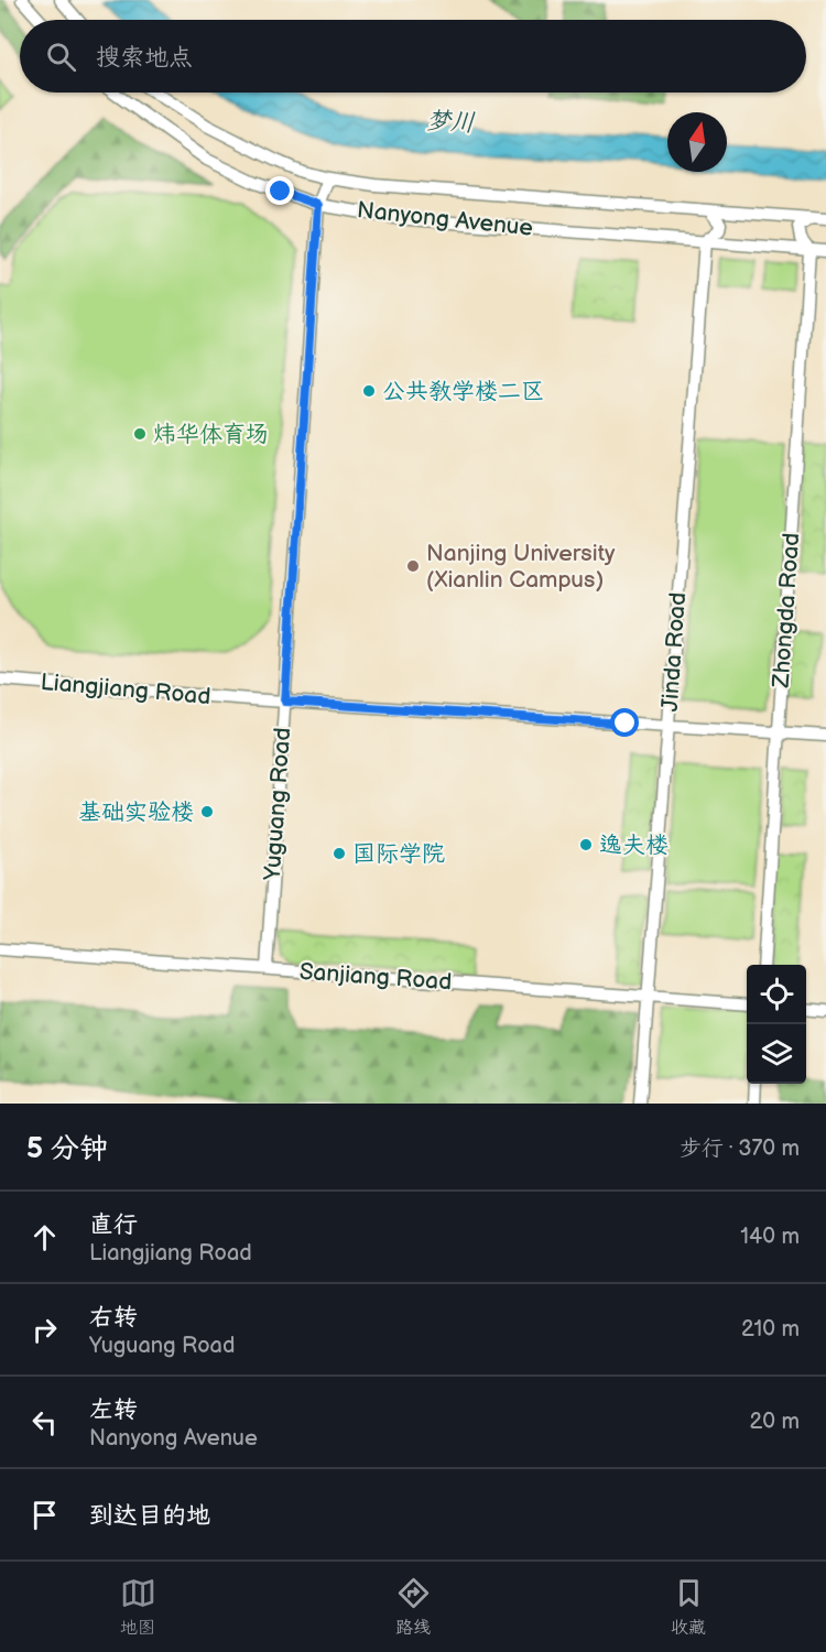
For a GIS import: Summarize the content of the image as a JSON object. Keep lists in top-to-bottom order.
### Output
{
  "streets": {
    "street": [
      "Nanyong Avenue",
      "Zhongda Road",
      "Jinda Road",
      "Liangjiang Road",
      "Yuguang Road",
      "Sanjiang Road"
    ]
  },
  "crossings": [
    ["Nanyong Avenue", "Zhongda Road"],
    ["Nanyong Avenue", "Jinda Road"],
    ["Nanyong Avenue", "Yuguang Road"],
    ["Jinda Road", "Sanjiang Road"],
    ["Liangjiang Road", "Yuguang Road"],
    ["Yuguang Road", "Sanjiang Road"]
  ],
  "water": ["梦川"],
  "places": [
    "公共教学楼二区",
    "炜华体育场",
    "Nanjing University (Xianlin Campus)",
    "基础实验楼",
    "逸夫楼",
    "国际学院"
  ],
  "north": "top",
  "page": {
    "search": "搜索地点",
    "heading": ["5 分钟", "步行 · 370 m"],
    "list": [
      ["直行", "Liangjiang Road", "140 m"],
      ["右转", "Yuguang Road", "210 m"],
      ["左转", "Nanyong Avenue", "20 m"],
      "到达目的地"
    ],
    "nav": ["地图", "路线", "收藏"]
  }
}
